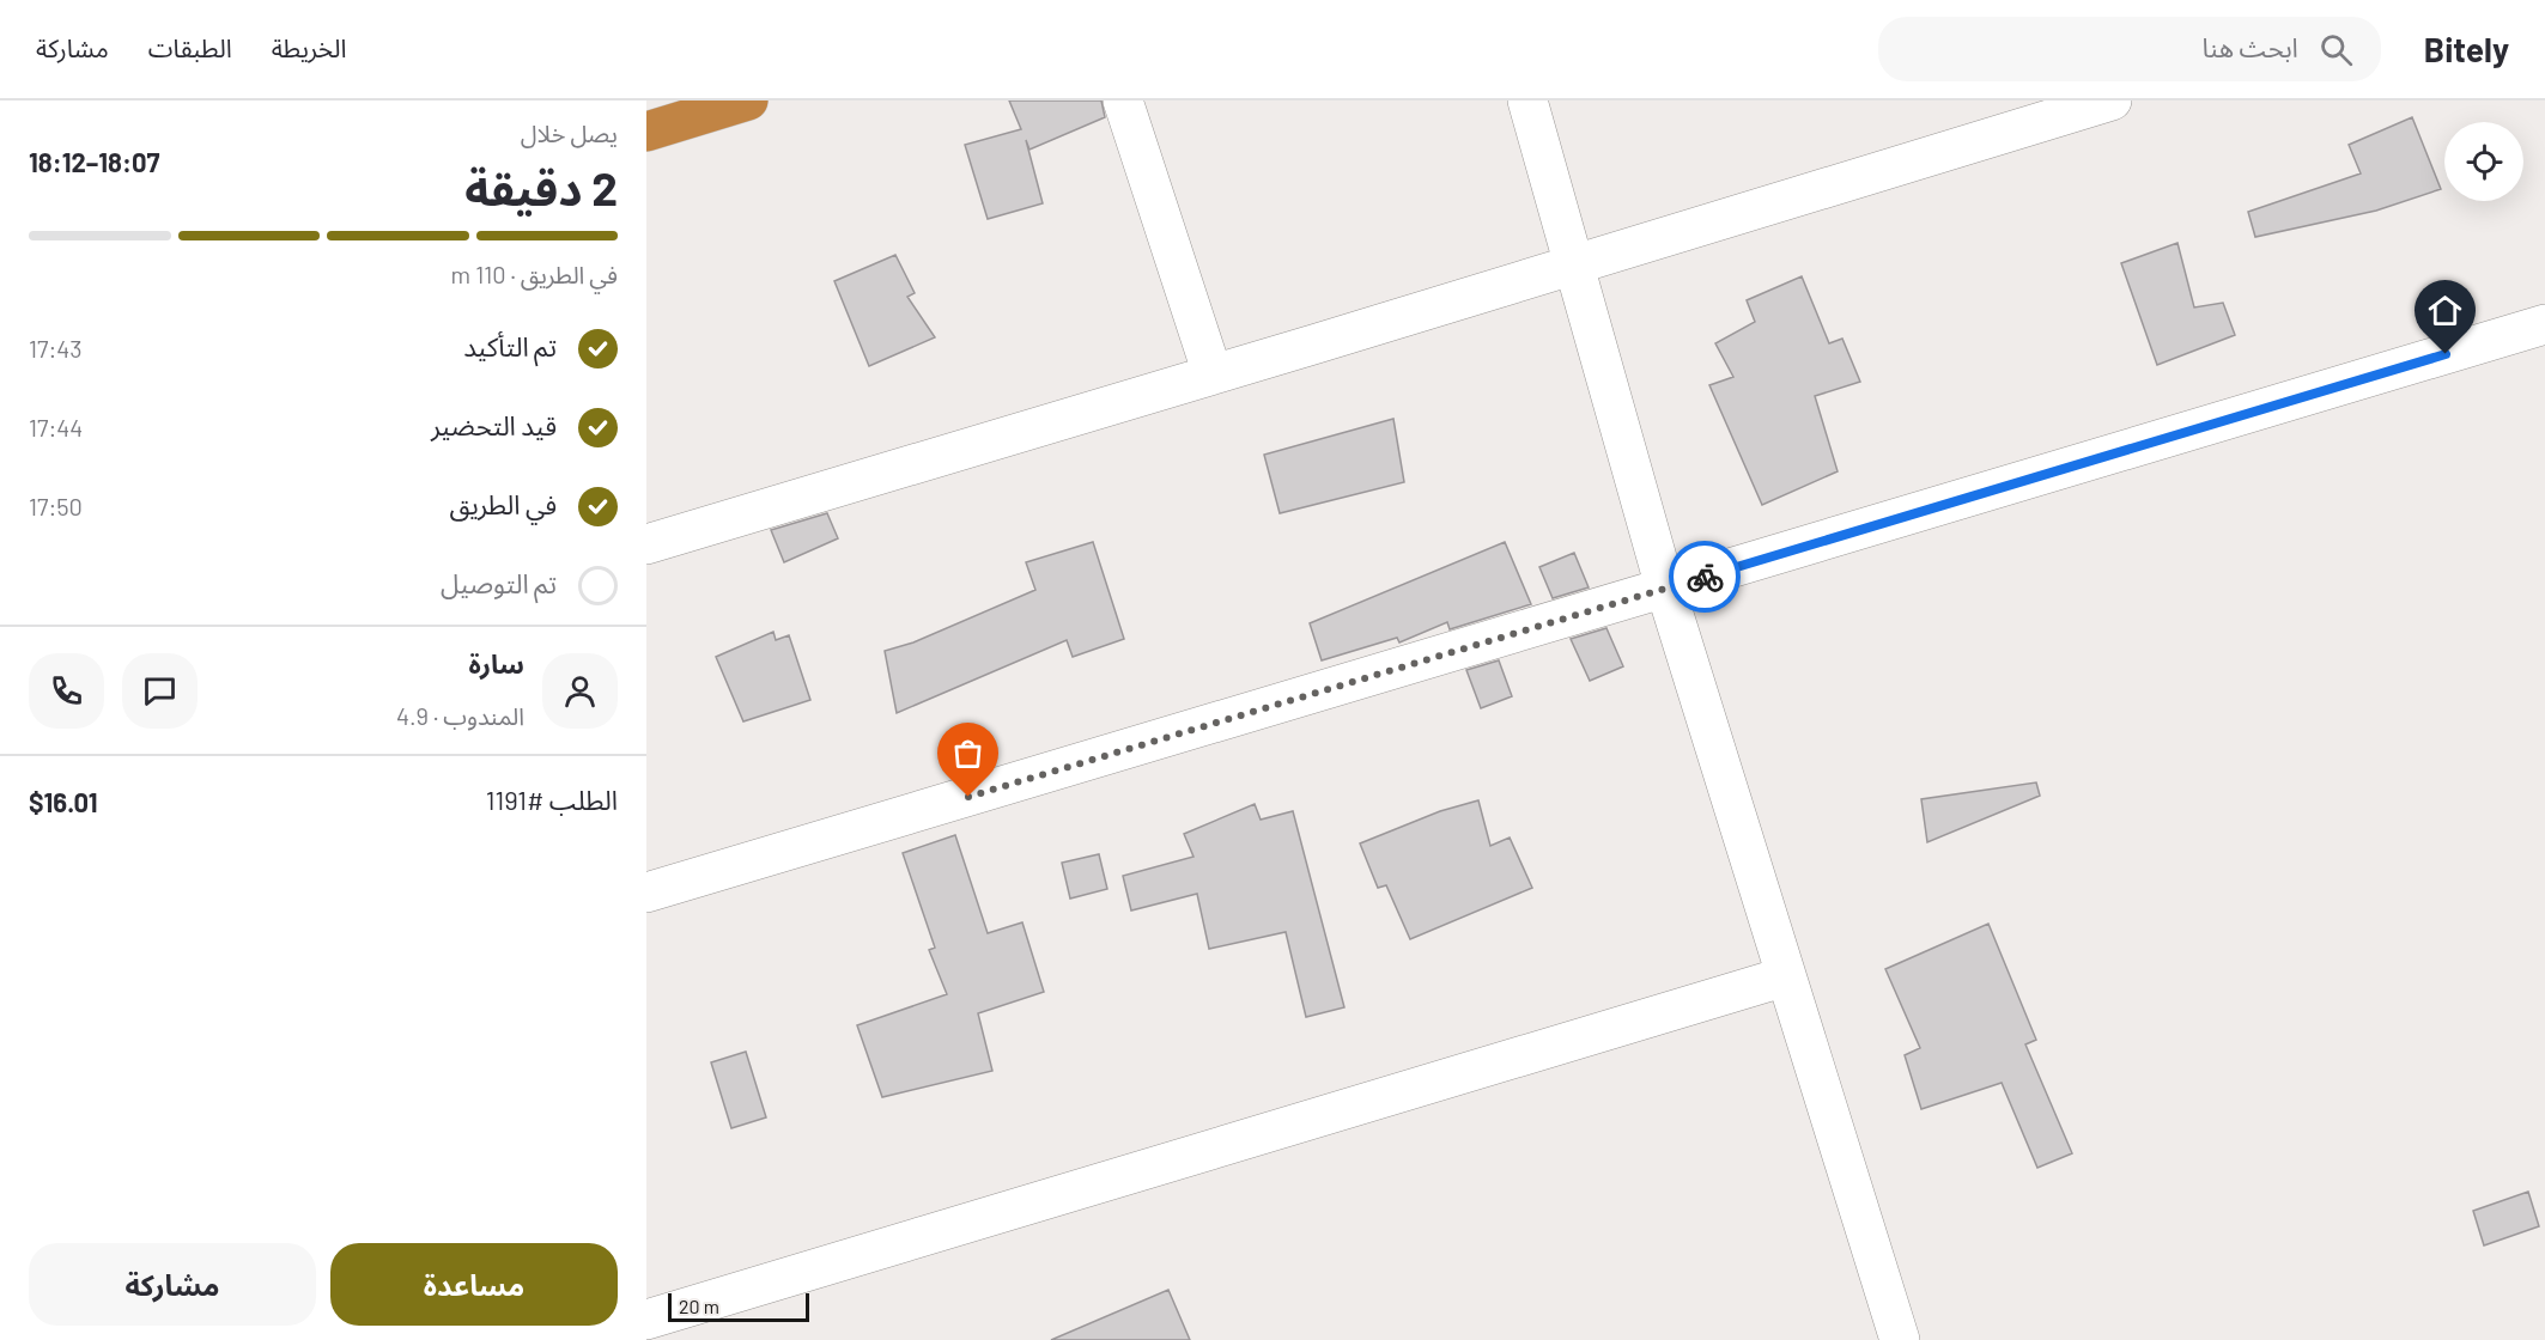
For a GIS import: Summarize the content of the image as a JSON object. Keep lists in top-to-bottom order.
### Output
{
  "scale_bar": "20 m",
  "page": {
    "header": "Bitely",
    "search": "ابحث هنا",
    "nav": ["الخريطة", "الطبقات", "مشاركة"],
    "heading": ["2 دقيقة", "يصل خلال", "18:07–18:12"],
    "panel": [
      "سارة",
      "المندوب · 4.9",
      "الطلب #1191",
      "$16.01"
    ],
    "bar": "في الطريق · 110 m",
    "list": [
      ["تم التأكيد", "17:43"],
      ["قيد التحضير", "17:44"],
      ["في الطريق", "17:50"],
      "تم التوصيل"
    ],
    "buttons": ["مساعدة", "مشاركة"],
    "scale": "20 m"
  }
}
